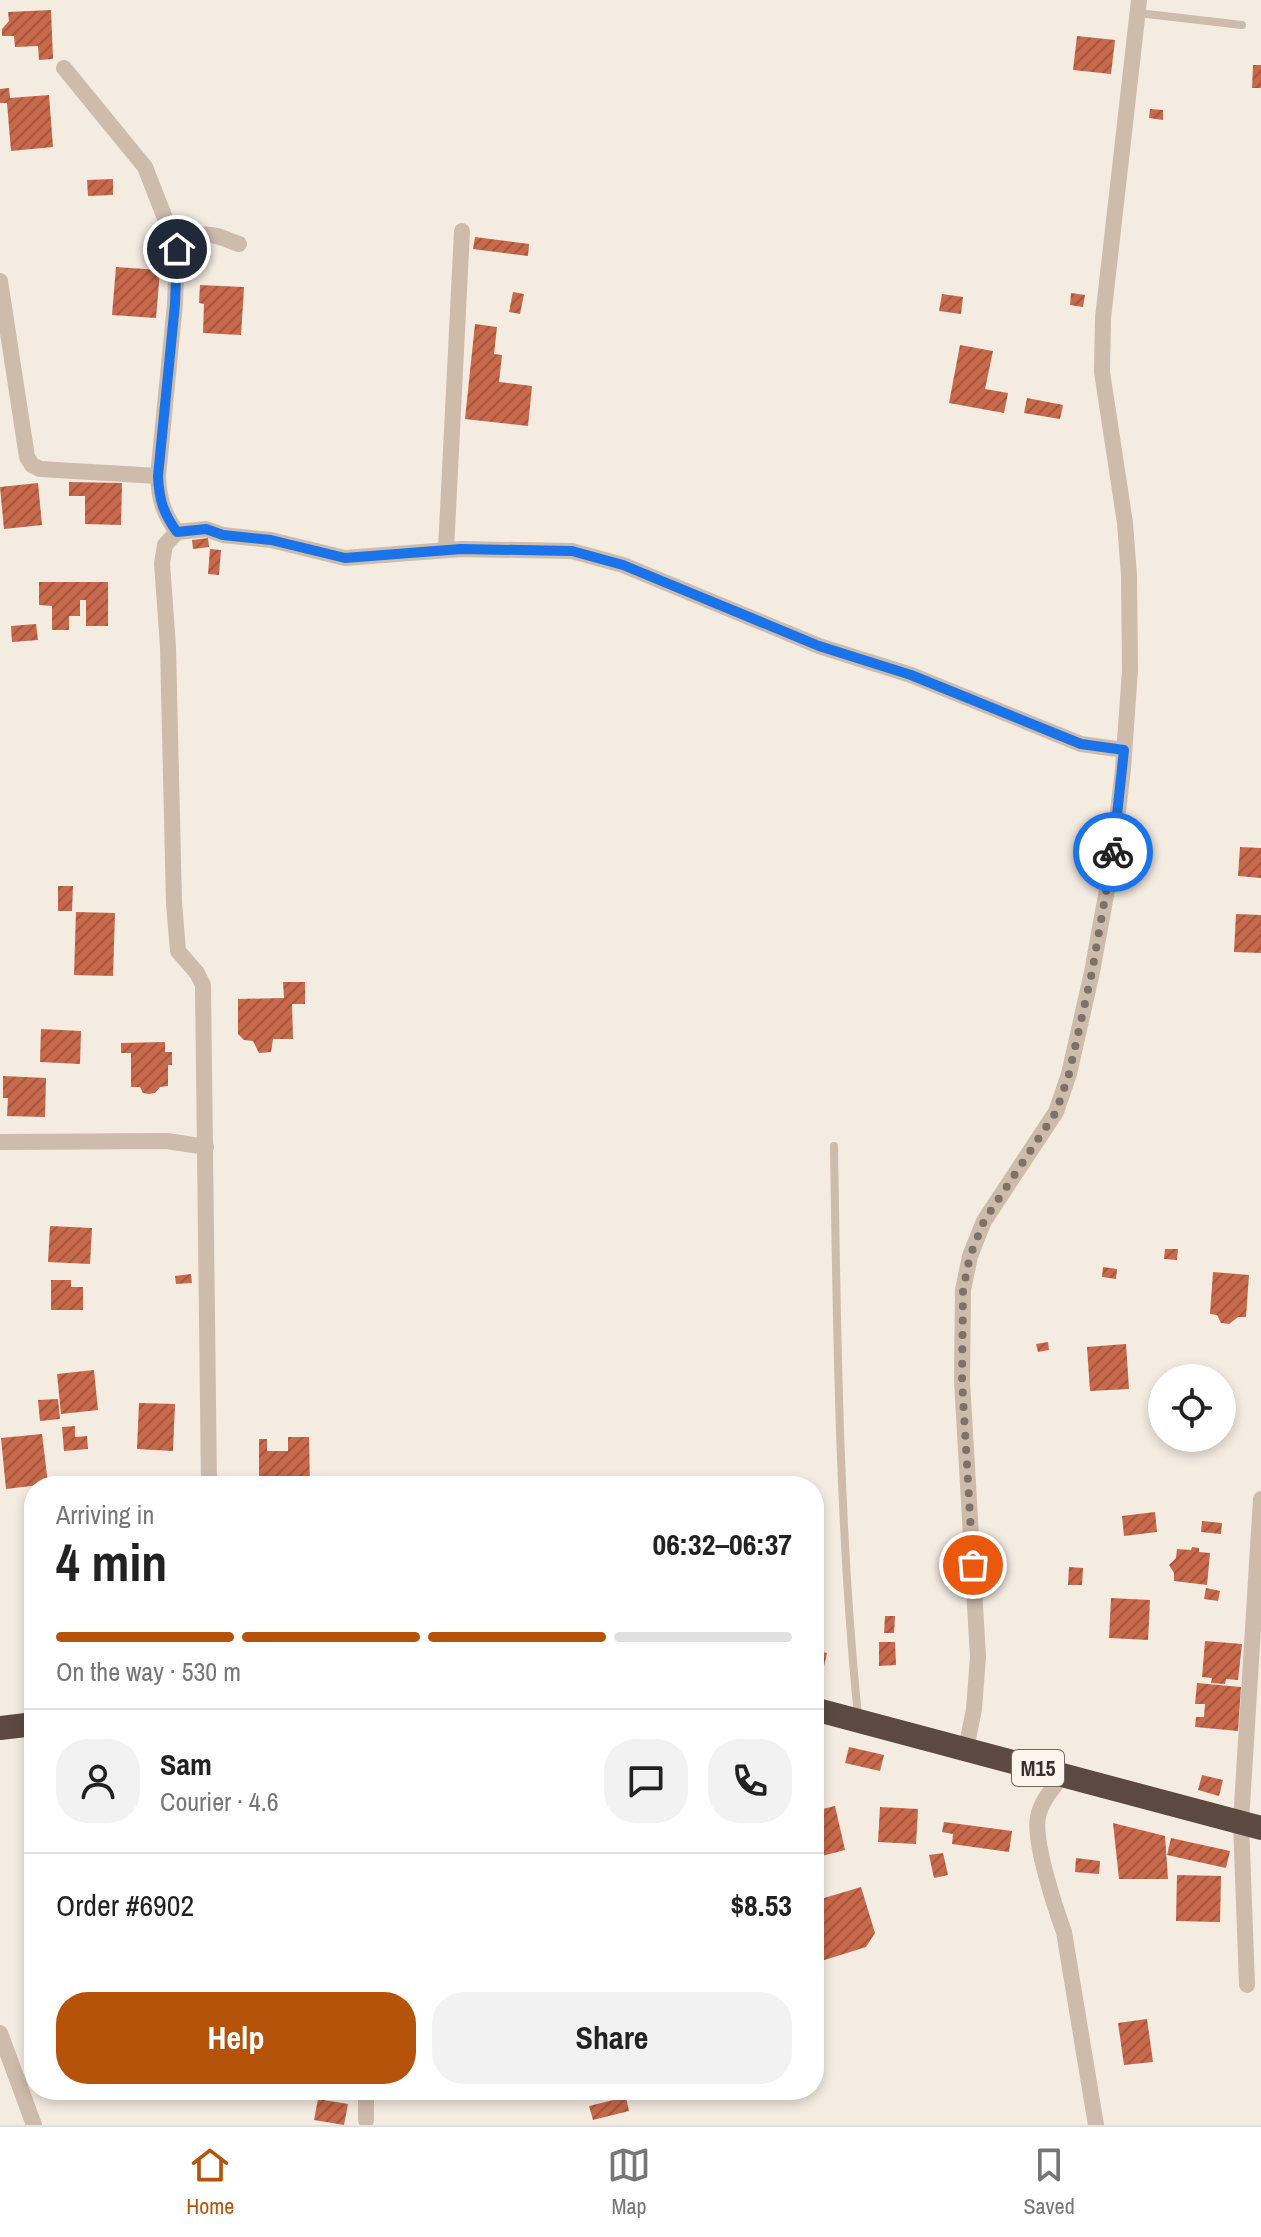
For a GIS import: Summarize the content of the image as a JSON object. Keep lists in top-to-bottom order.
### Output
{
  "streets": {
    "highway": ["M15"]
  },
  "page": {
    "heading": ["4 min", "Arriving in", "06:32–06:37"],
    "panel": [
      "Sam",
      "Courier · 4.6",
      "Order #6902",
      "$8.53"
    ],
    "bar": "On the way · 530 m",
    "buttons": ["Help", "Share"],
    "tabs": ["Home", "Map", "Saved"]
  }
}
